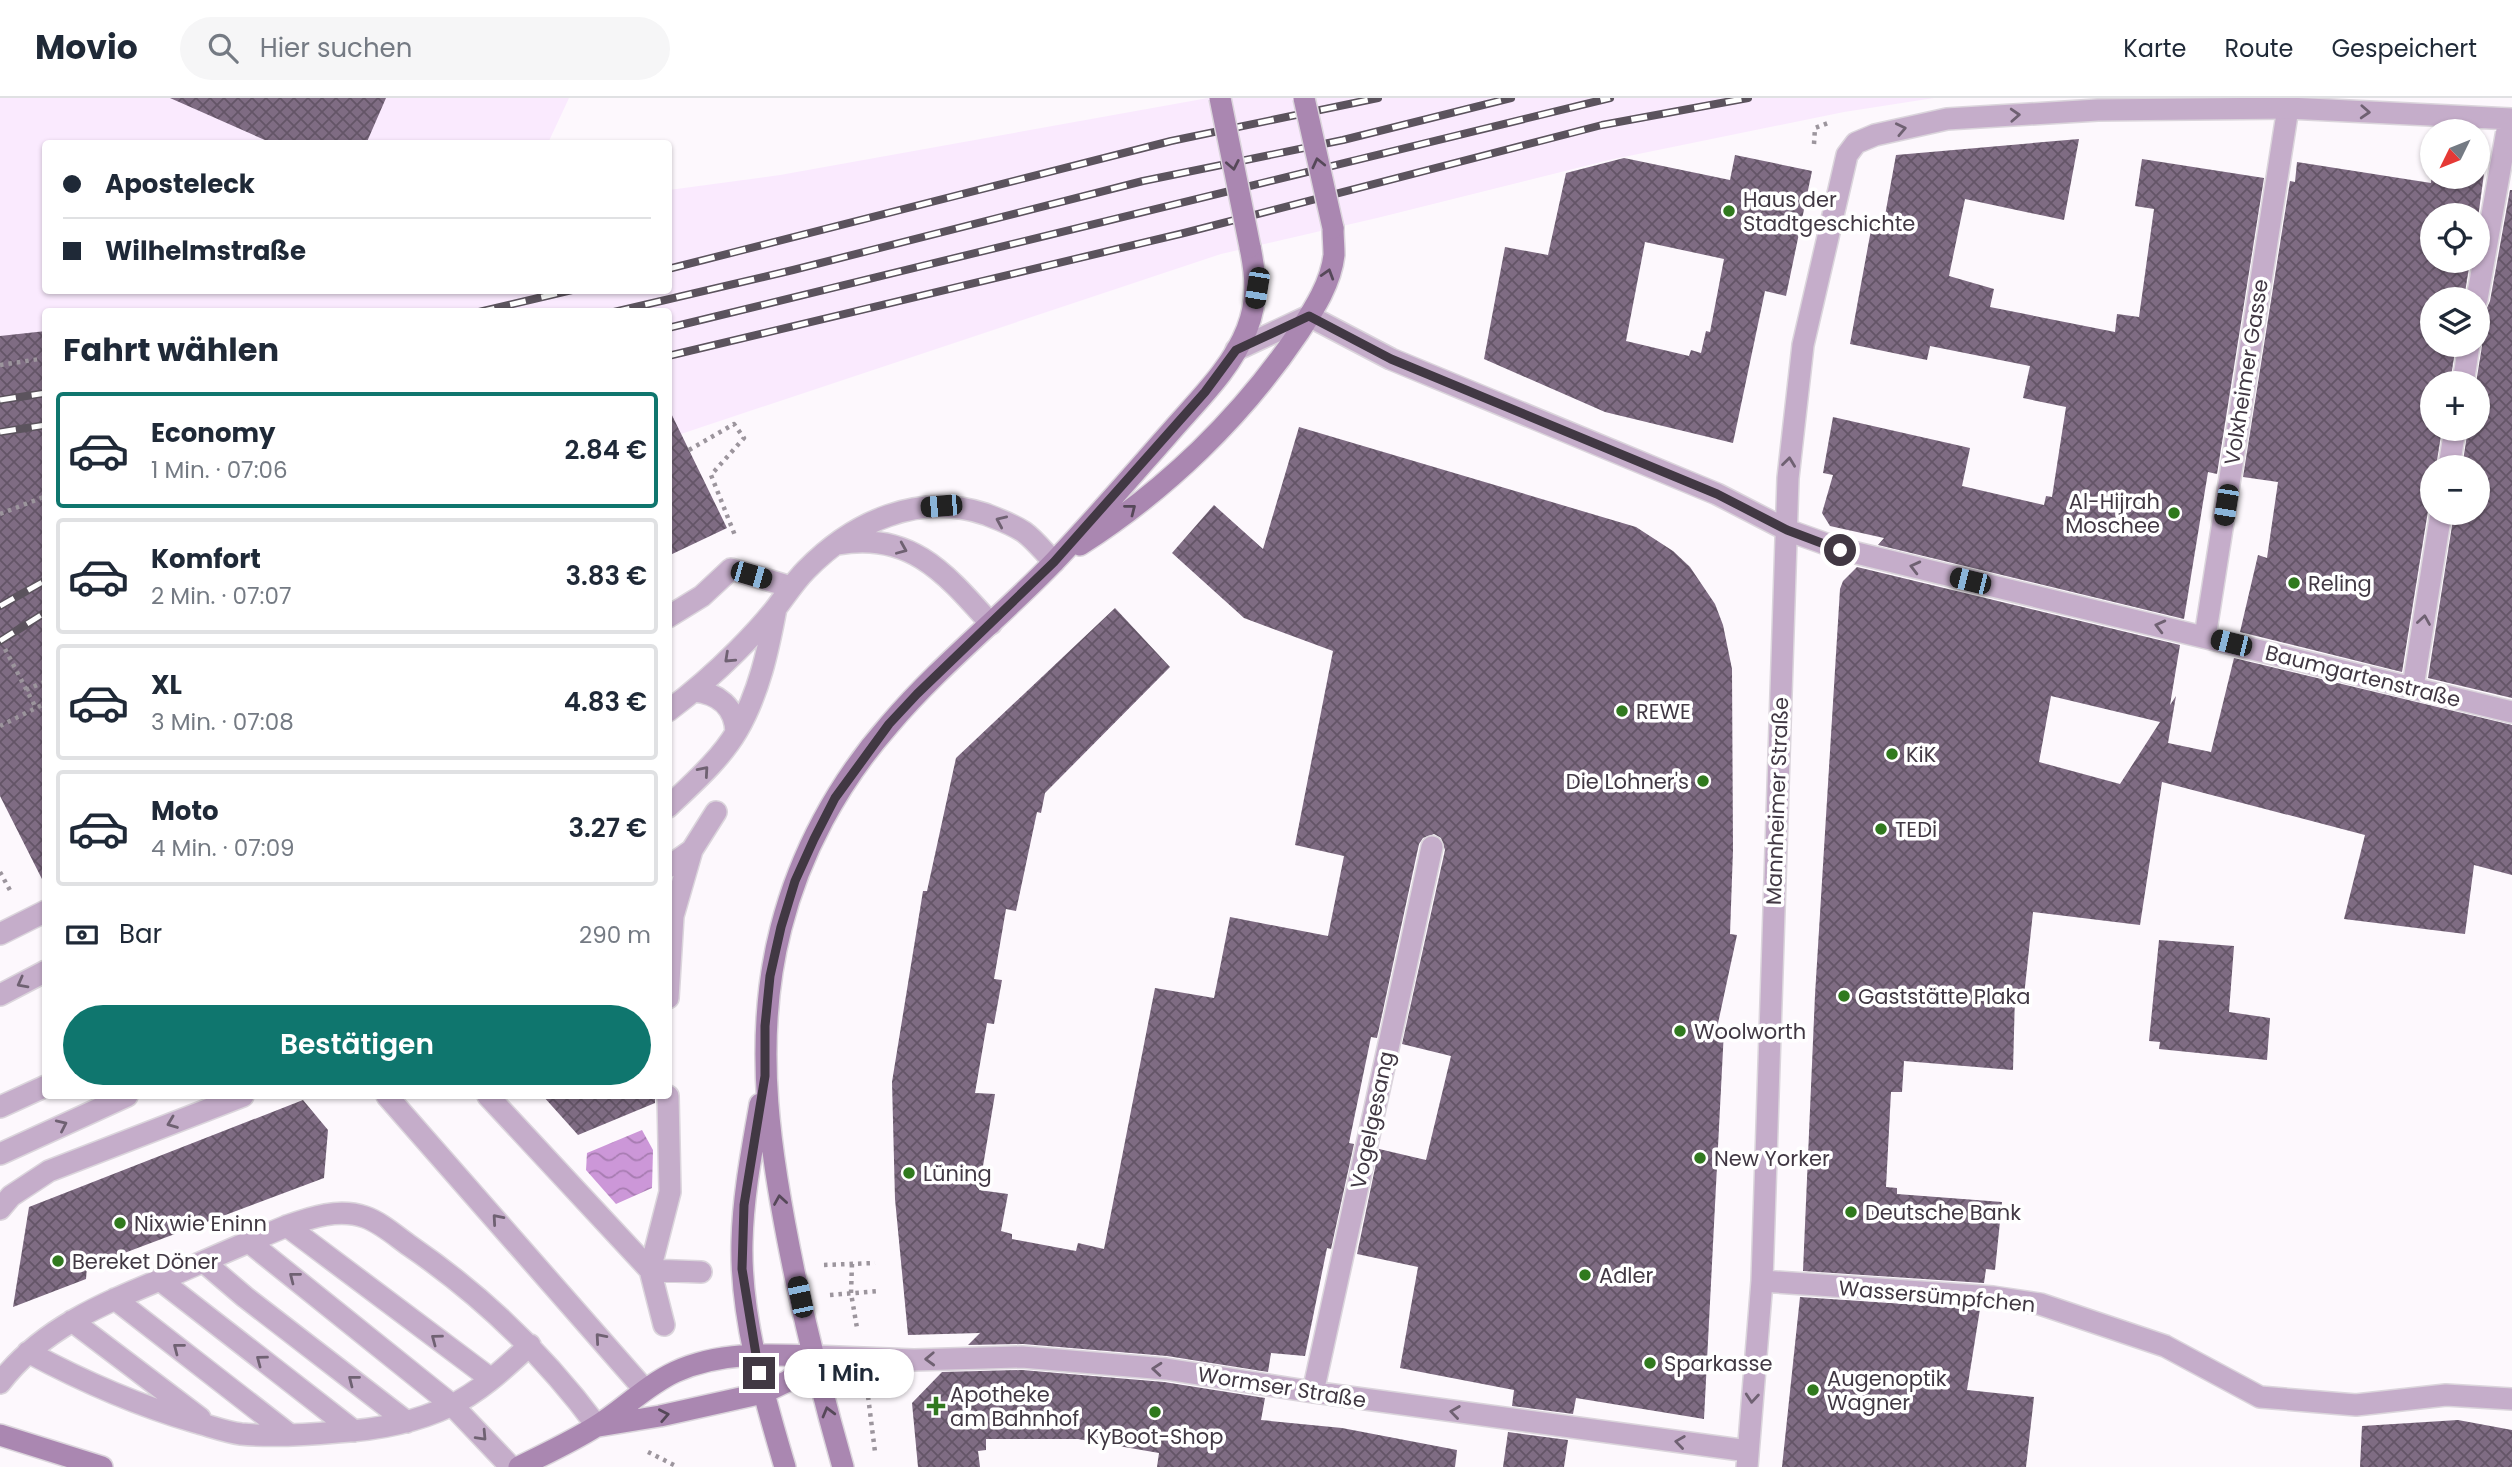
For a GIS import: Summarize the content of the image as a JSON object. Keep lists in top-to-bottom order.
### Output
{
  "streets": {
    "street": [
      "Volxheimer Gasse",
      "Baumgartenstraße",
      "Mannheimer Straße",
      "Vogelgesang",
      "Wassersümpfchen",
      "Wormser Straße"
    ]
  },
  "crossings": [
    ["Volxheimer Gasse", "Baumgartenstraße"],
    ["Volxheimer Gasse", "Mannheimer Straße"],
    ["Baumgartenstraße", "Mannheimer Straße"],
    ["Mannheimer Straße", "Wassersümpfchen"],
    ["Mannheimer Straße", "Wormser Straße"],
    ["Vogelgesang", "Wormser Straße"]
  ],
  "one_way": ["Wormser Straße"],
  "places": {
    "other": [
      "Haus der Stadtgeschichte",
      "Al-Hijrah Moschee",
      "Reling",
      "REWE",
      "KiK",
      "Die Lohner's",
      "TEDi",
      "Gaststätte Plaka",
      "Woolworth",
      "New Yorker",
      "Lüning",
      "Deutsche Bank",
      "Nix wie Eninn",
      "Bereket Döner",
      "Adler",
      "Sparkasse",
      "Augenoptik Wagner",
      "KyBoot-Shop"
    ],
    "health": ["Apotheke am Bahnhof"]
  },
  "north": "bottom left",
  "page": {
    "header": "Movio",
    "search": "Hier suchen",
    "nav": ["Karte", "Route", "Gespeichert"],
    "map_buttons": ["+", "−"],
    "banner": ["Aposteleck", "Wilhelmstraße"],
    "heading": "Fahrt wählen",
    "list": [
      {
        "name": "Economy",
        "note": "1 Min. · 07:06",
        "value": "2.84 €"
      },
      {
        "name": "Komfort",
        "note": "2 Min. · 07:07",
        "value": "3.83 €"
      },
      {
        "name": "XL",
        "note": "3 Min. · 07:08",
        "value": "4.83 €"
      },
      {
        "name": "Moto",
        "note": "4 Min. · 07:09",
        "value": "3.27 €"
      }
    ],
    "pay": ["Bar", "290 m"],
    "buttons": "Bestätigen",
    "bubble": "1 Min."
  }
}
